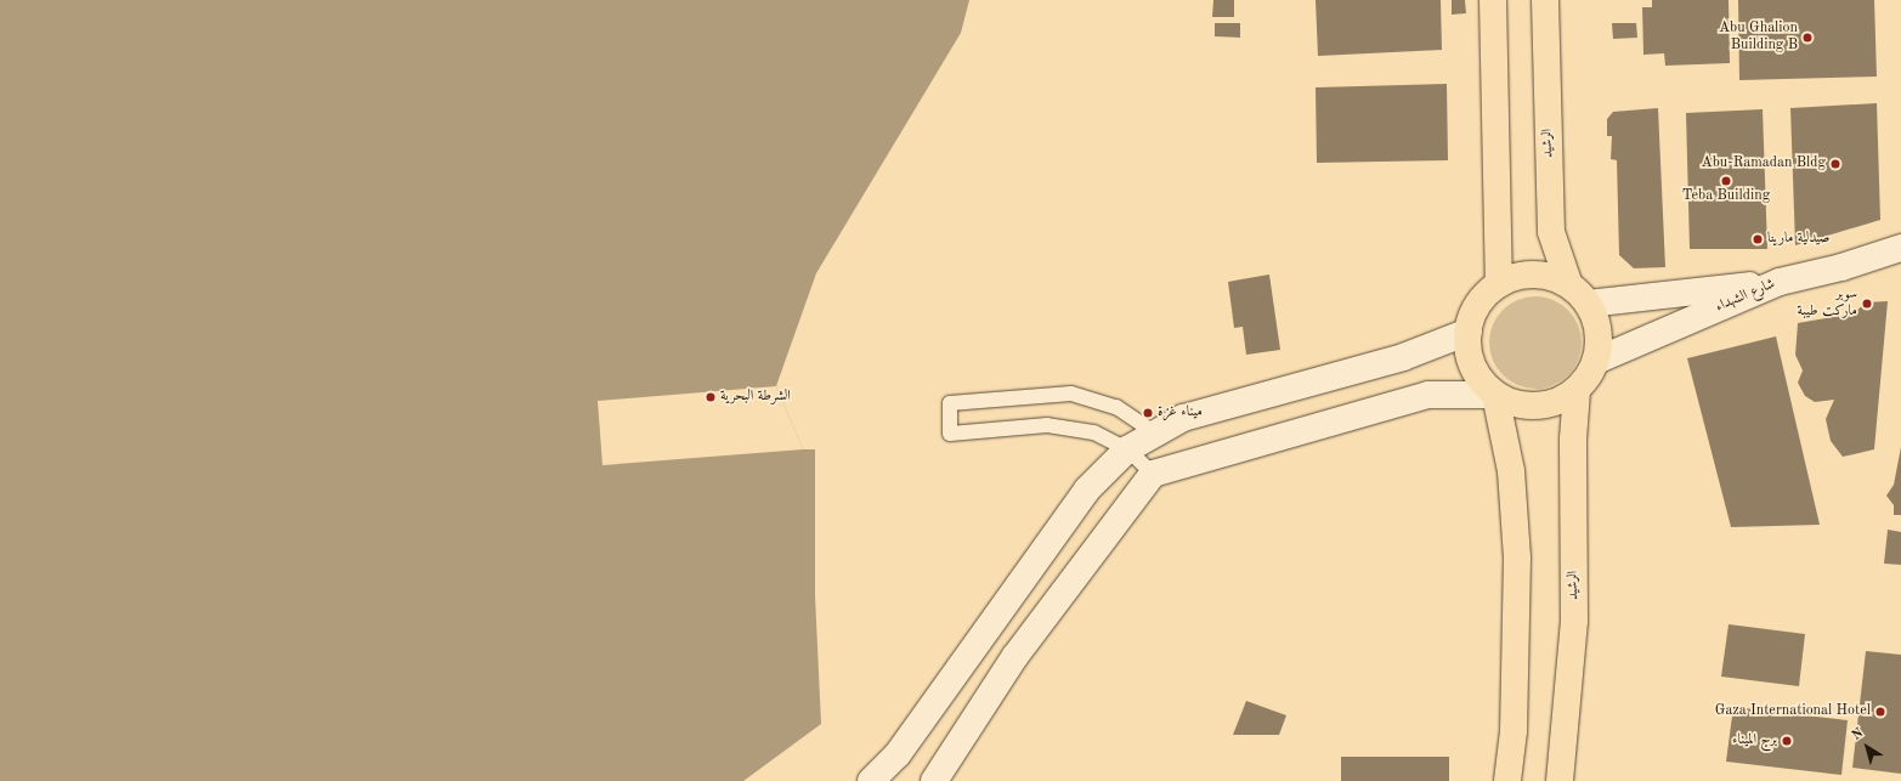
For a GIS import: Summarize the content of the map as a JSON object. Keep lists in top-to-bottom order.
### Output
{
  "streets": {
    "main road": ["الرشيد"],
    "street": ["شارع الشهداء"]
  },
  "crossings": [
    ["الرشيد", "شارع الشهداء"]
  ],
  "places": [
    "Abu Ghalion Building B",
    "Abu-Ramadan Bldg",
    "Teba Building",
    "صيدلية مارينا",
    "سوبر ماركت طيبة",
    "الشرطة البحرية",
    "ميناء غزة",
    "Gaza International Hotel",
    "برج الميناء"
  ],
  "north": "top left"
}
